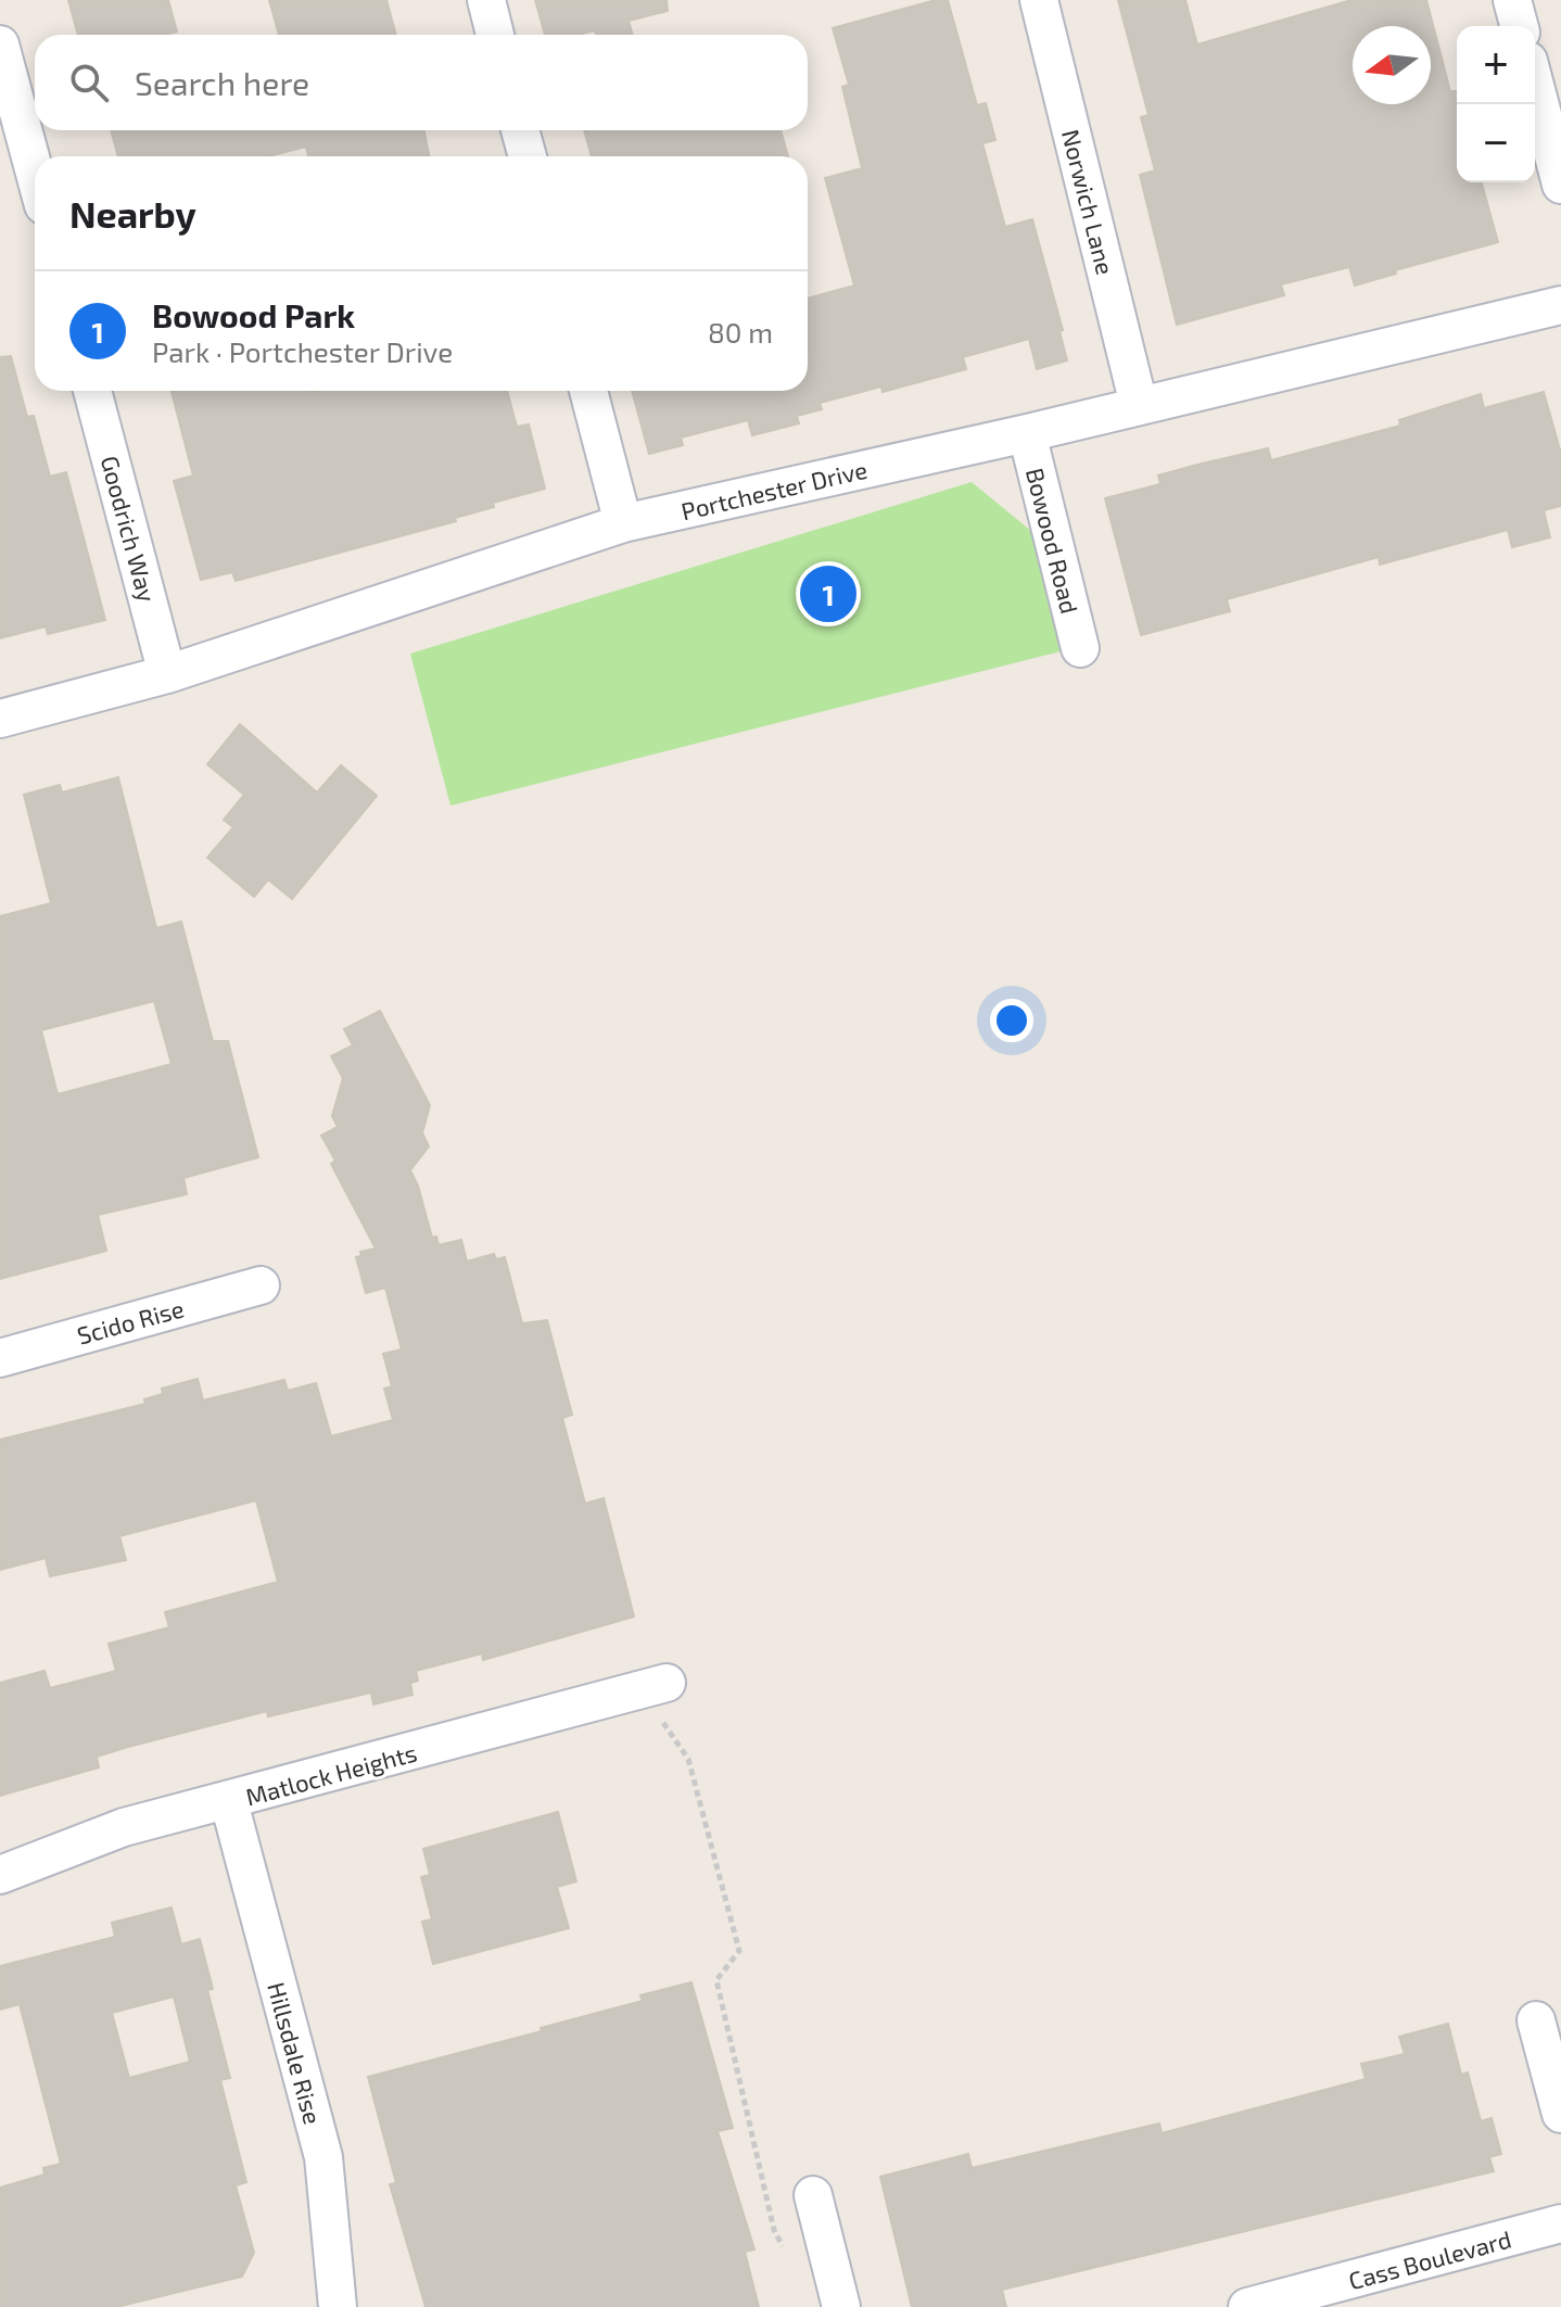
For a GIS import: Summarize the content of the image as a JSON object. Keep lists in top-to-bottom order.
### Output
{
  "streets": {
    "street": [
      "Norwich Lane",
      "Portchester Drive",
      "Goodrich Way",
      "Bowood Road",
      "Scido Rise",
      "Matlock Heights",
      "Hillsdale Rise",
      "Cass Boulevard"
    ]
  },
  "crossings": [
    ["Norwich Lane", "Portchester Drive"],
    ["Portchester Drive", "Goodrich Way"],
    ["Portchester Drive", "Bowood Road"],
    ["Matlock Heights", "Hillsdale Rise"]
  ],
  "north": "left",
  "page": {
    "map_buttons": ["+", "−"],
    "search": "Search here",
    "heading": "Nearby",
    "list": [
      {
        "mark": "1",
        "name": "Bowood Park",
        "note": "Park · Portchester Drive",
        "value": "80 m"
      }
    ],
    "pins": "1"
  }
}
